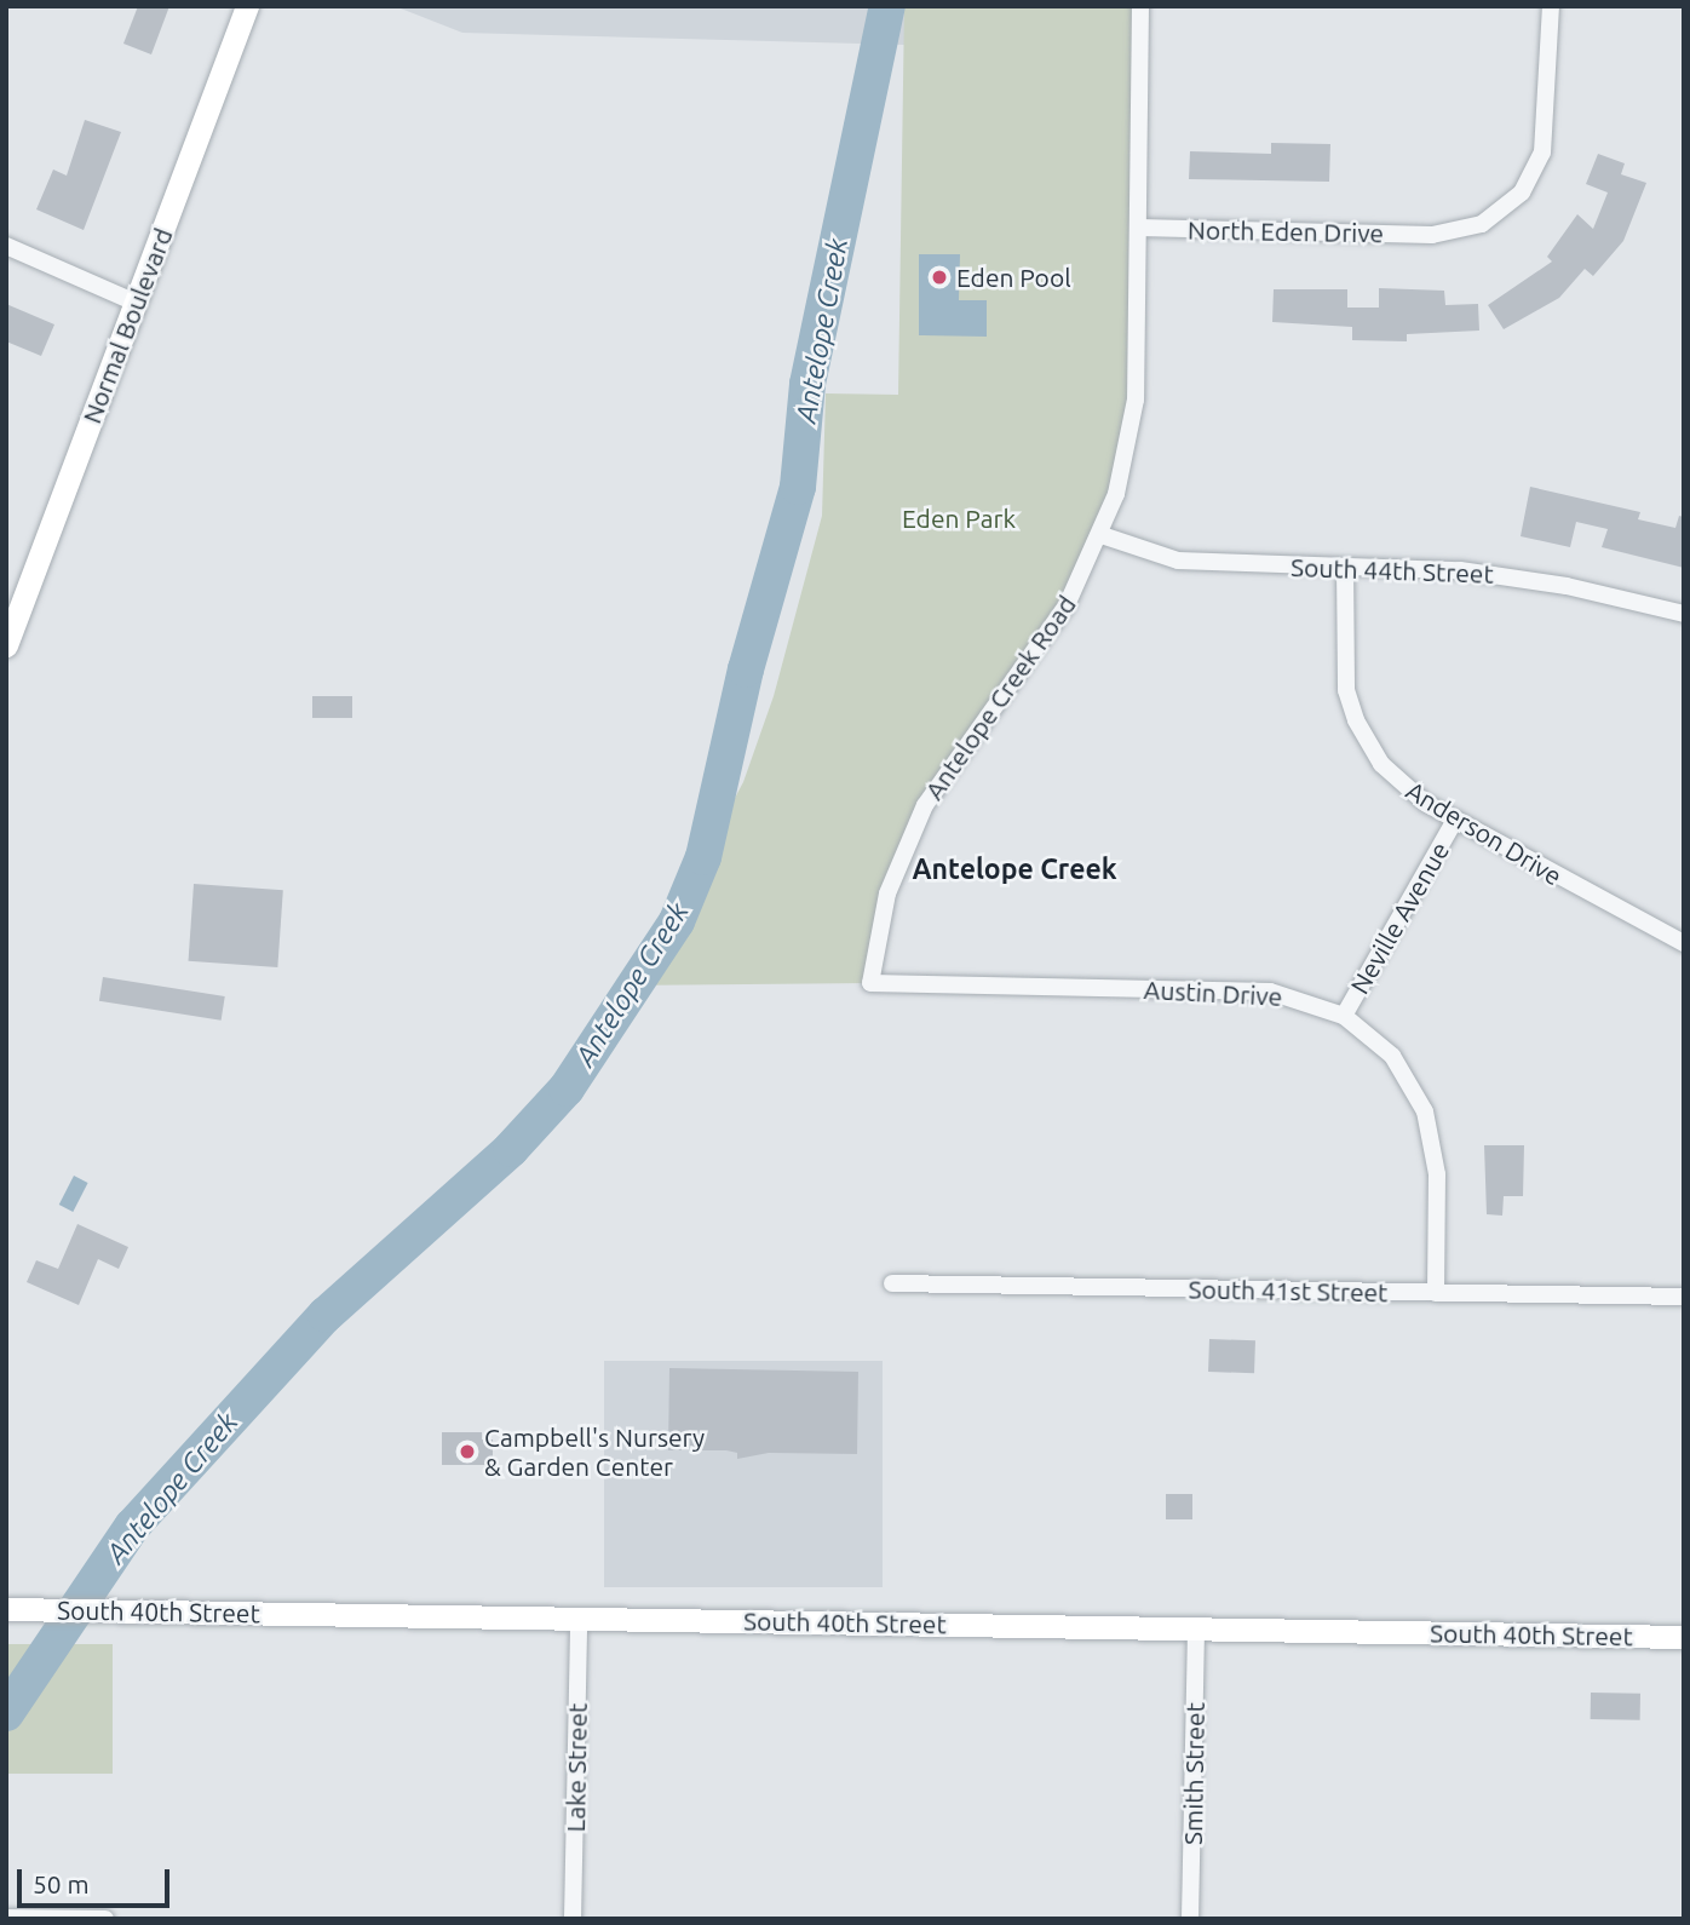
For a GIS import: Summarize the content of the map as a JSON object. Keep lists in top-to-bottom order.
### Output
{
  "streets": {
    "main road": ["Normal Boulevard", "South 40th Street"],
    "street": [
      "North Eden Drive",
      "South 44th Street",
      "Antelope Creek Road",
      "Anderson Drive",
      "Neville Avenue",
      "Austin Drive",
      "South 41st Street",
      "Lake Street",
      "Smith Street"
    ]
  },
  "crossings": [
    ["North Eden Drive", "Antelope Creek Road"],
    ["South 44th Street", "Antelope Creek Road"],
    ["South 44th Street", "Anderson Drive"],
    ["Antelope Creek Road", "Austin Drive"],
    ["Anderson Drive", "Neville Avenue"],
    ["Neville Avenue", "Austin Drive"],
    ["Austin Drive", "South 41st Street"],
    ["South 40th Street", "Lake Street"],
    ["South 40th Street", "Smith Street"]
  ],
  "districts": ["Antelope Creek"],
  "water": ["Antelope Creek"],
  "parks": ["Eden Park"],
  "places": ["Eden Pool", "Campbell's Nursery & Garden Center"],
  "scale_bar": "50 m"
}
